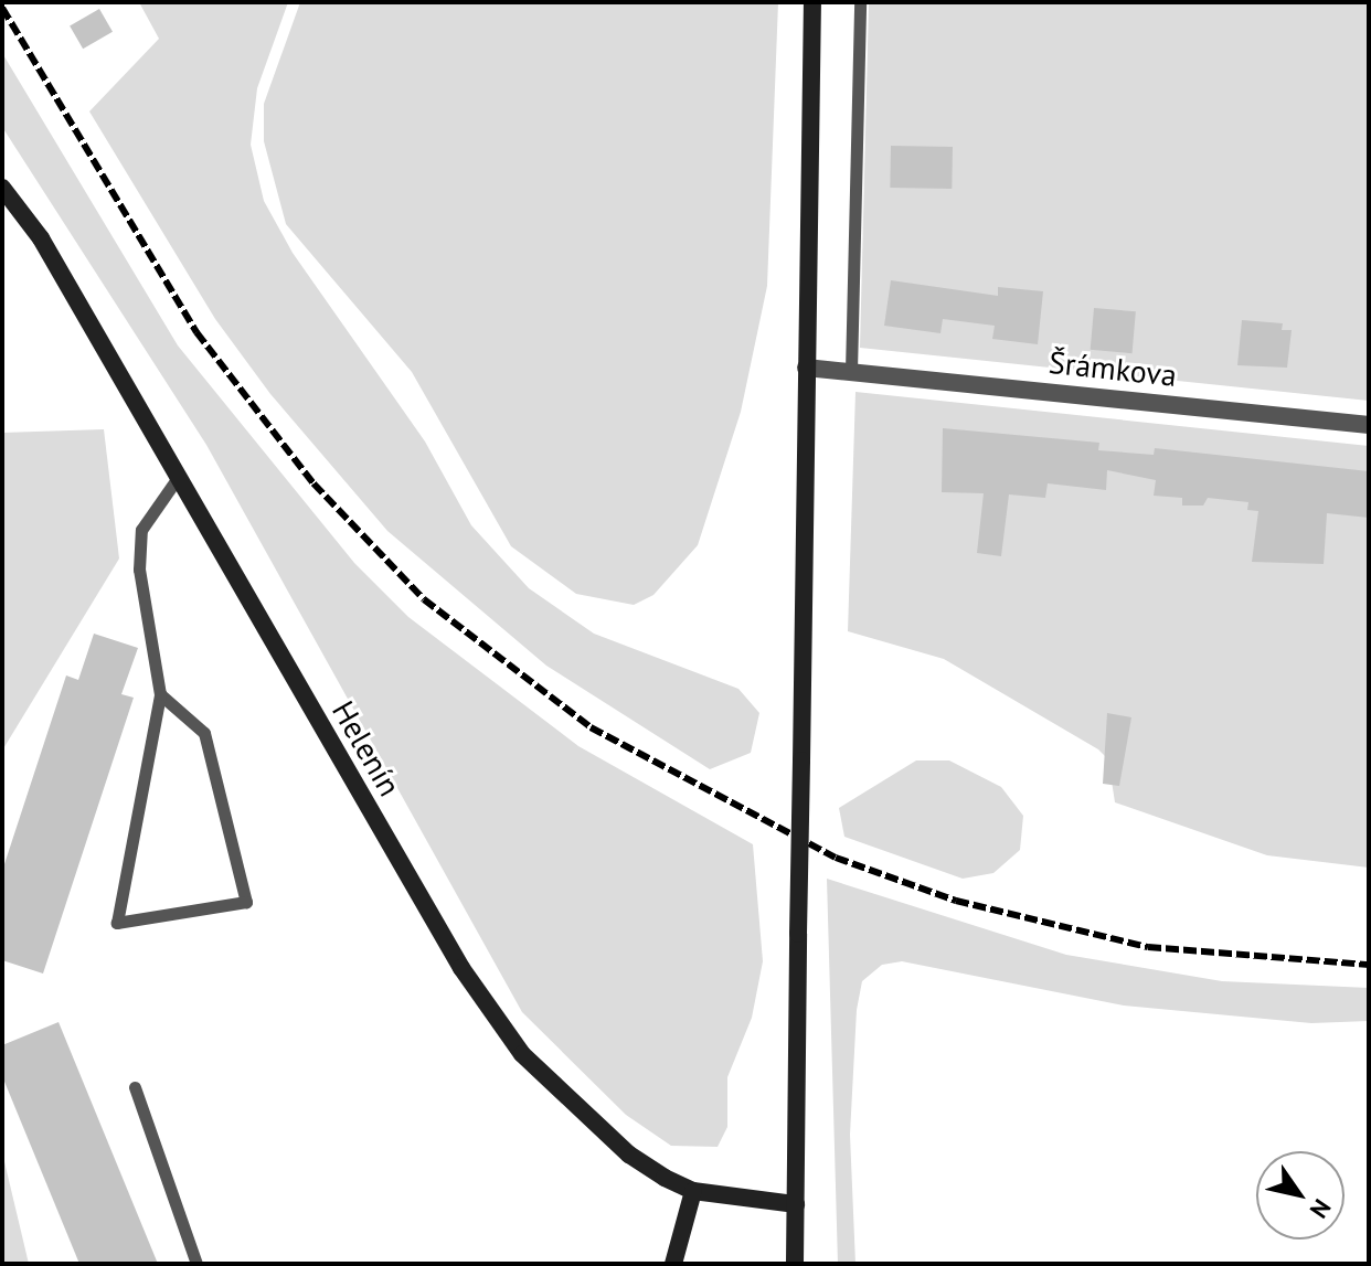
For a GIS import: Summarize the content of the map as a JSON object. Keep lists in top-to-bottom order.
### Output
{
  "streets": {
    "street": ["Šrámkova", "Helenín"]
  },
  "north": "bottom right"
}
